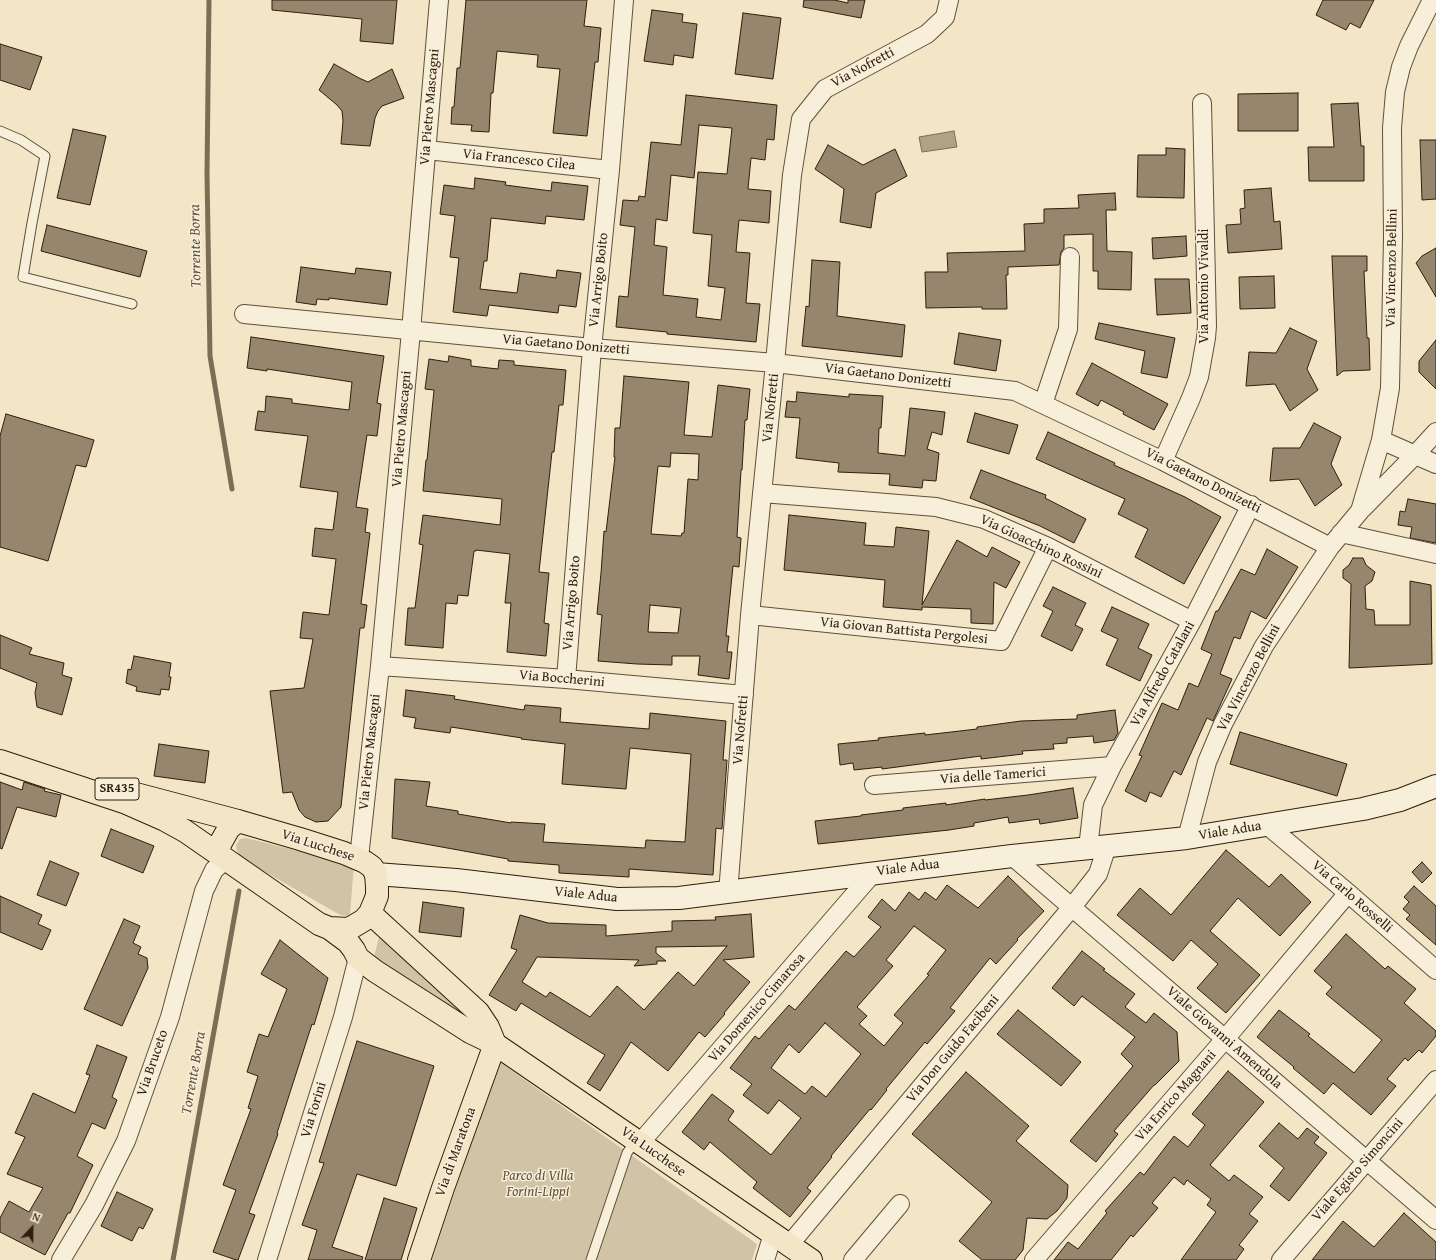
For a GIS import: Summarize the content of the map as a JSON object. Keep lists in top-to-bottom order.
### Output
{
  "streets": {
    "main road": [
      "SR435",
      "Viale Adua",
      "Via Lucchese",
      "Via di Maratona"
    ],
    "street": [
      "Via Nofretti",
      "Via Pietro Mascagni",
      "Via Francesco Cilea",
      "Via Vincenzo Bellini",
      "Via Arrigo Boito",
      "Via Antonio Vivaldi",
      "Via Gaetano Donizetti",
      "Via Gioacchino Rossini",
      "Via Giovan Battista Pergolesi",
      "Via Alfredo Catalani",
      "Via Boccherini",
      "Via delle Tamerici",
      "Via Carlo Rosselli",
      "Via Domenico Cimarosa",
      "Viale Giovanni Amendola",
      "Via Don Guido Facibeni",
      "Via Bruceto",
      "Via Enrico Magnani",
      "Via Forini",
      "Viale Egisto Simoncini"
    ]
  },
  "crossings": [
    ["Via Nofretti", "Via Gaetano Donizetti"],
    ["Via Nofretti", "Via Gioacchino Rossini"],
    ["Via Nofretti", "Via Giovan Battista Pergolesi"],
    ["Via Nofretti", "Via Boccherini"],
    ["Via Nofretti", "Viale Adua"],
    ["Via Pietro Mascagni", "Via Francesco Cilea"],
    ["Via Pietro Mascagni", "Via Gaetano Donizetti"],
    ["Via Pietro Mascagni", "Via Boccherini"],
    ["Via Pietro Mascagni", "Via Lucchese"],
    ["Via Francesco Cilea", "Via Arrigo Boito"],
    ["Via Vincenzo Bellini", "Via Gaetano Donizetti"],
    ["Via Vincenzo Bellini", "Viale Adua"],
    ["Via Arrigo Boito", "Via Gaetano Donizetti"],
    ["Via Arrigo Boito", "Via Boccherini"],
    ["Via Antonio Vivaldi", "Via Gaetano Donizetti"],
    ["Via Gaetano Donizetti", "Via Alfredo Catalani"],
    ["Via Gioacchino Rossini", "Via Giovan Battista Pergolesi"],
    ["Via Gioacchino Rossini", "Via Alfredo Catalani"],
    ["Via Alfredo Catalani", "Via delle Tamerici"],
    ["Via Alfredo Catalani", "Viale Adua"],
    ["Via Alfredo Catalani", "Via Don Guido Facibeni"],
    ["SR435", "Via Lucchese"],
    ["SR435", "Via Bruceto"],
    ["Viale Adua", "Via Lucchese"],
    ["Viale Adua", "Via Carlo Rosselli"],
    ["Viale Adua", "Via Domenico Cimarosa"],
    ["Viale Adua", "Viale Giovanni Amendola"],
    ["Viale Adua", "Via Don Guido Facibeni"],
    ["Via Lucchese", "Via Domenico Cimarosa"],
    ["Via Lucchese", "Via Don Guido Facibeni"],
    ["Via Lucchese", "Via Forini"],
    ["Via Lucchese", "Via di Maratona"],
    ["Via Carlo Rosselli", "Via Enrico Magnani"],
    ["Viale Giovanni Amendola", "Via Don Guido Facibeni"],
    ["Viale Giovanni Amendola", "Via Enrico Magnani"],
    ["Viale Giovanni Amendola", "Viale Egisto Simoncini"]
  ],
  "water": ["Torrente Borra"],
  "parks": ["Parco di Villa Forini-Lippi"],
  "north": "top"
}
